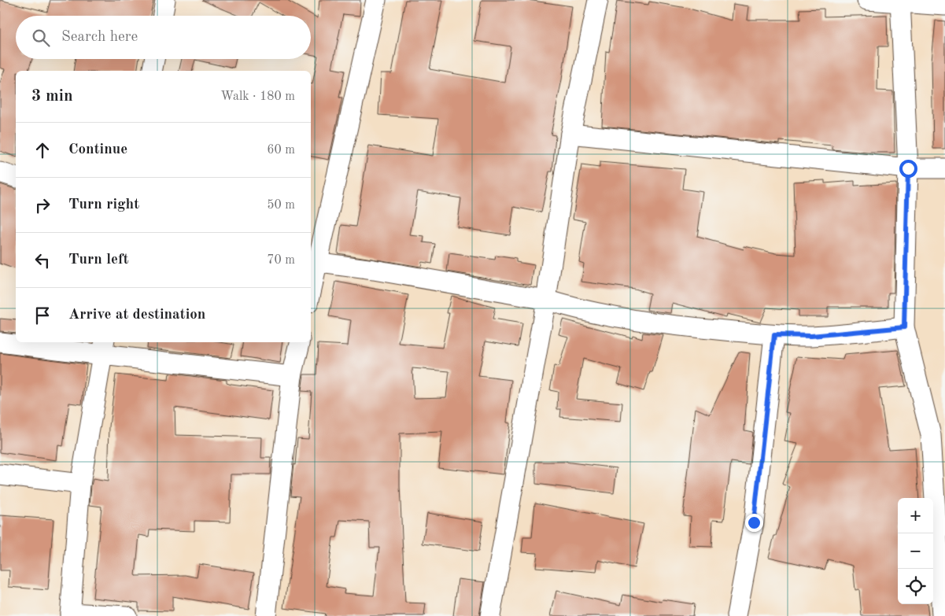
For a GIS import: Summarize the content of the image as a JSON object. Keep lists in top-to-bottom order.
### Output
{
  "page": {
    "search": "Search here",
    "heading": ["3 min", "Walk · 180 m"],
    "list": [
      ["Continue", "60 m"],
      ["Turn right", "50 m"],
      ["Turn left", "70 m"],
      "Arrive at destination"
    ],
    "map_buttons": ["+", "−"]
  }
}
